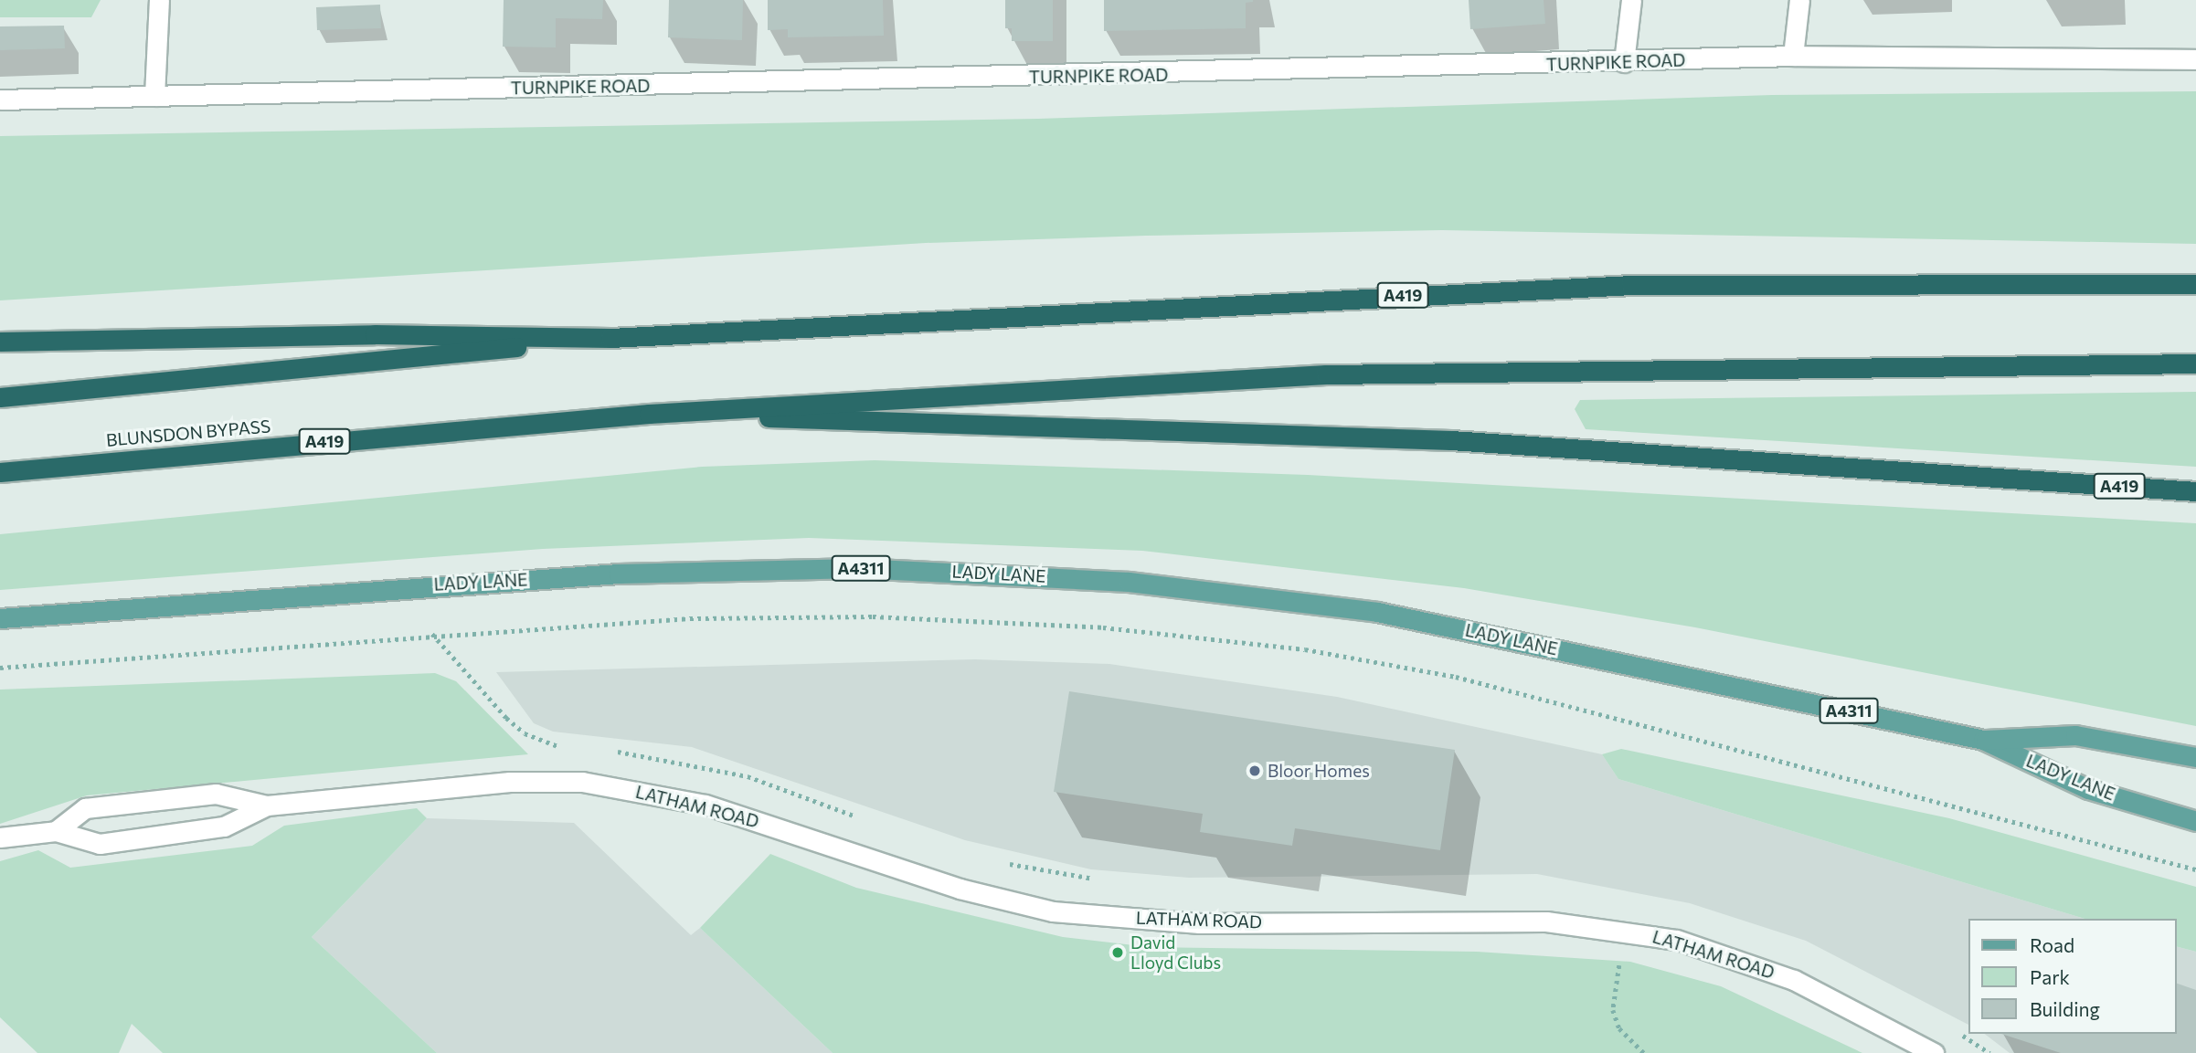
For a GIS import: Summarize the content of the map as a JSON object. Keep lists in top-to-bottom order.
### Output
{
  "streets": {
    "highway": ["A419", "BLUNSDON BYPASS"],
    "main road": ["A4311", "LADY LANE"],
    "street": ["TURNPIKE ROAD", "LATHAM ROAD"]
  },
  "crossings": [
    ["A419", "BLUNSDON BYPASS"]
  ],
  "places": ["Bloor Homes", "David Lloyd Clubs"],
  "legend": ["Road", "Park", "Building"]
}
